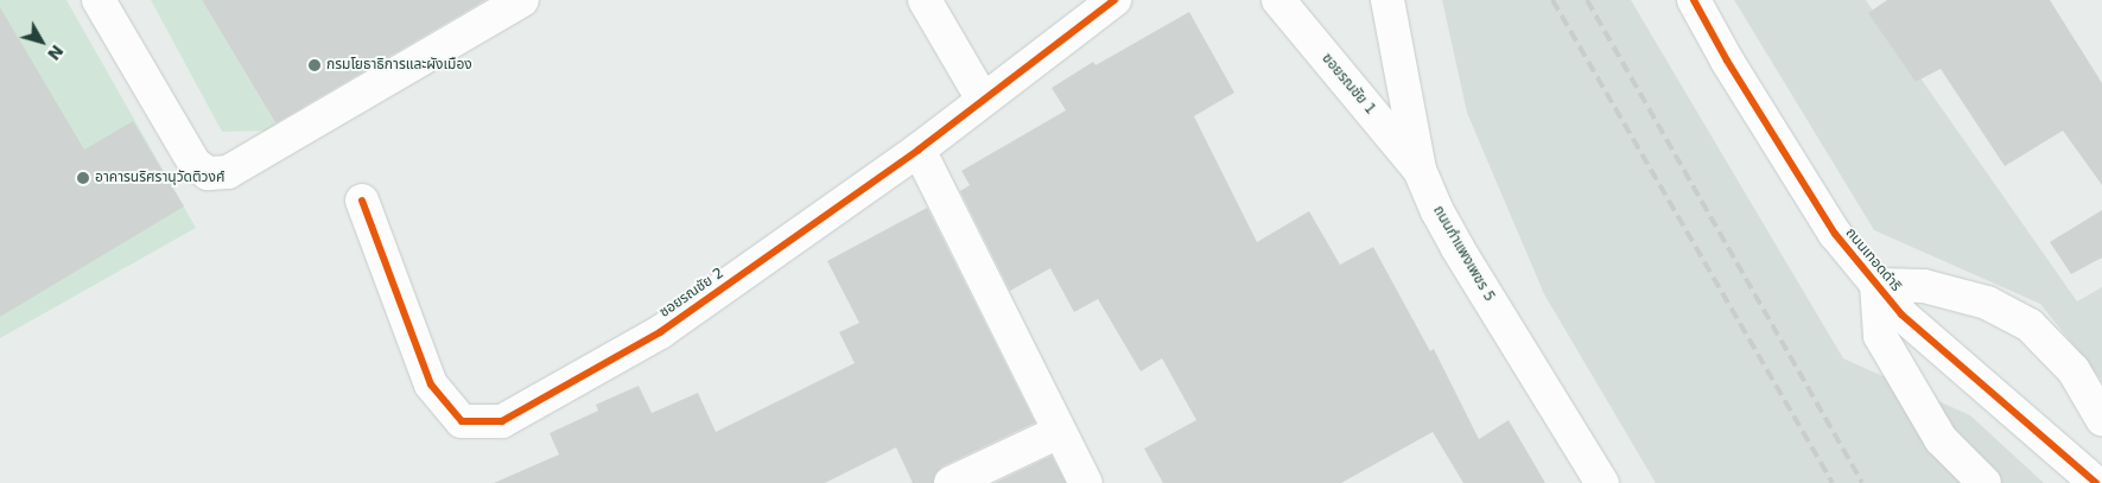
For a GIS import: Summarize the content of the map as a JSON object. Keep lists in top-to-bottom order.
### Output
{
  "streets": {
    "street": [
      "ซอยรณชัย 1",
      "ถนนกำแพงเพชร 5",
      "ถนนเทอดดำริ",
      "ซอยรณชัย 2"
    ]
  },
  "crossings": [
    ["ซอยรณชัย 1", "ถนนกำแพงเพชร 5"]
  ],
  "places": ["กรมโยธาธิการและผังเมือง", "อาคารนริศรานุวัดติวงศ์"],
  "north": "bottom right"
}
